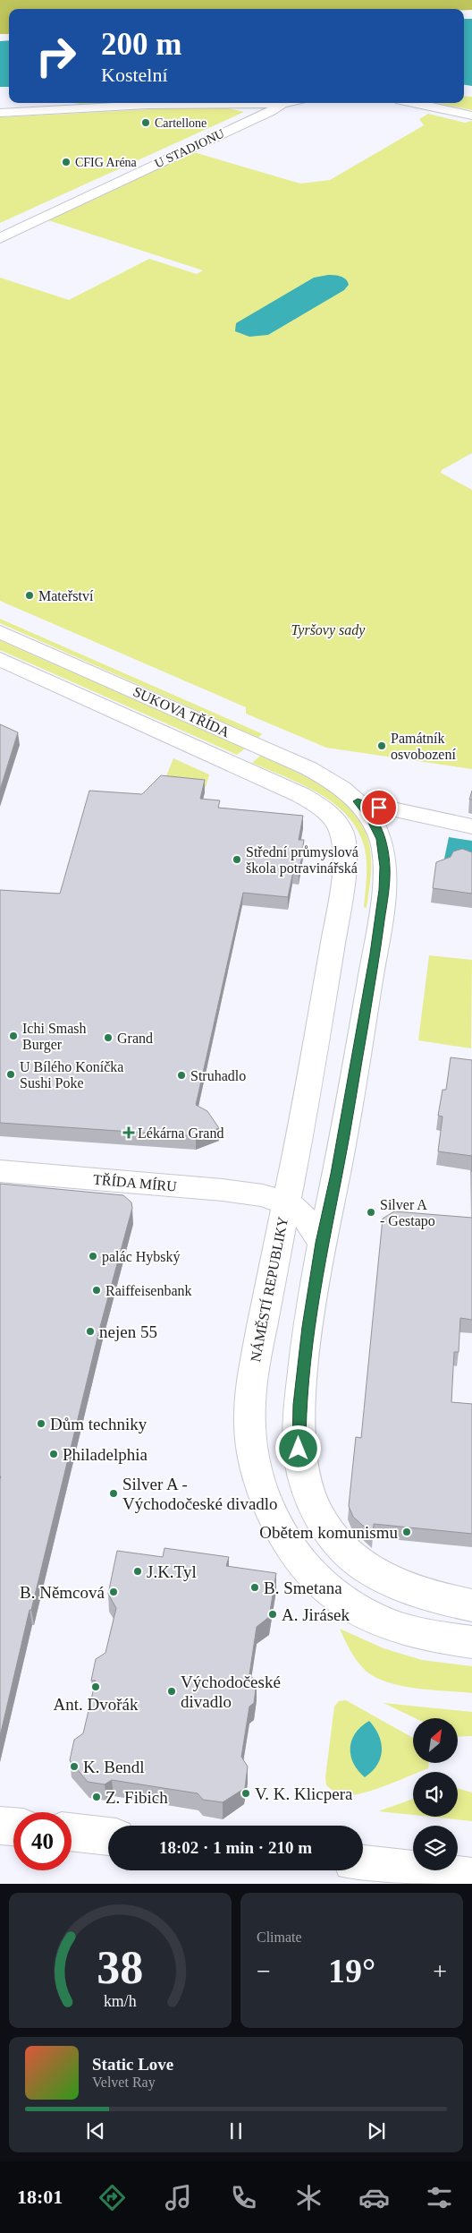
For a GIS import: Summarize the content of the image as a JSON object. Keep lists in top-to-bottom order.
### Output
{
  "streets": {
    "street": [
      "U STADIONU",
      "SUKOVA TŘÍDA",
      "TŘÍDA MÍRU",
      "NÁMĚSTÍ REPUBLIKY"
    ]
  },
  "crossings": [
    ["SUKOVA TŘÍDA", "NÁMĚSTÍ REPUBLIKY"],
    ["TŘÍDA MÍRU", "NÁMĚSTÍ REPUBLIKY"]
  ],
  "parks": ["Tyršovy sady"],
  "places": {
    "other": [
      "Cartellone",
      "CFIG Aréna",
      "Mateřství",
      "Památník osvobození",
      "Střední průmyslová škola potravinářská",
      "Ichi Smash Burger",
      "Grand",
      "U Bílého Koníčka Sushi Poke",
      "Struhadlo",
      "Silver A - Gestapo",
      "palác Hybský",
      "Raiffeisenbank",
      "nejen 55",
      "Dům techniky",
      "Philadelphia",
      "Silver A - Východočeské divadlo",
      "Obětem komunismu",
      "J.K.Tyl",
      "B. Smetana",
      "B. Němcová",
      "A. Jirásek",
      "Ant. Dvořák",
      "Východočeské divadlo",
      "K. Bendl",
      "V. K. Klicpera",
      "Z. Fibich"
    ],
    "health": ["Lékárna Grand"]
  },
  "north": "top right",
  "page": {
    "turn": ["200 m", "Kostelní"],
    "limit": "40",
    "trip": "18:02 · 1 min · 210 m",
    "tile": "Climate",
    "heat": ["−", "19°", "+"],
    "song": ["Static Love", "Velvet Ray"],
    "tabs": "18:01",
    "gauge": ["38", "km/h"]
  }
}
